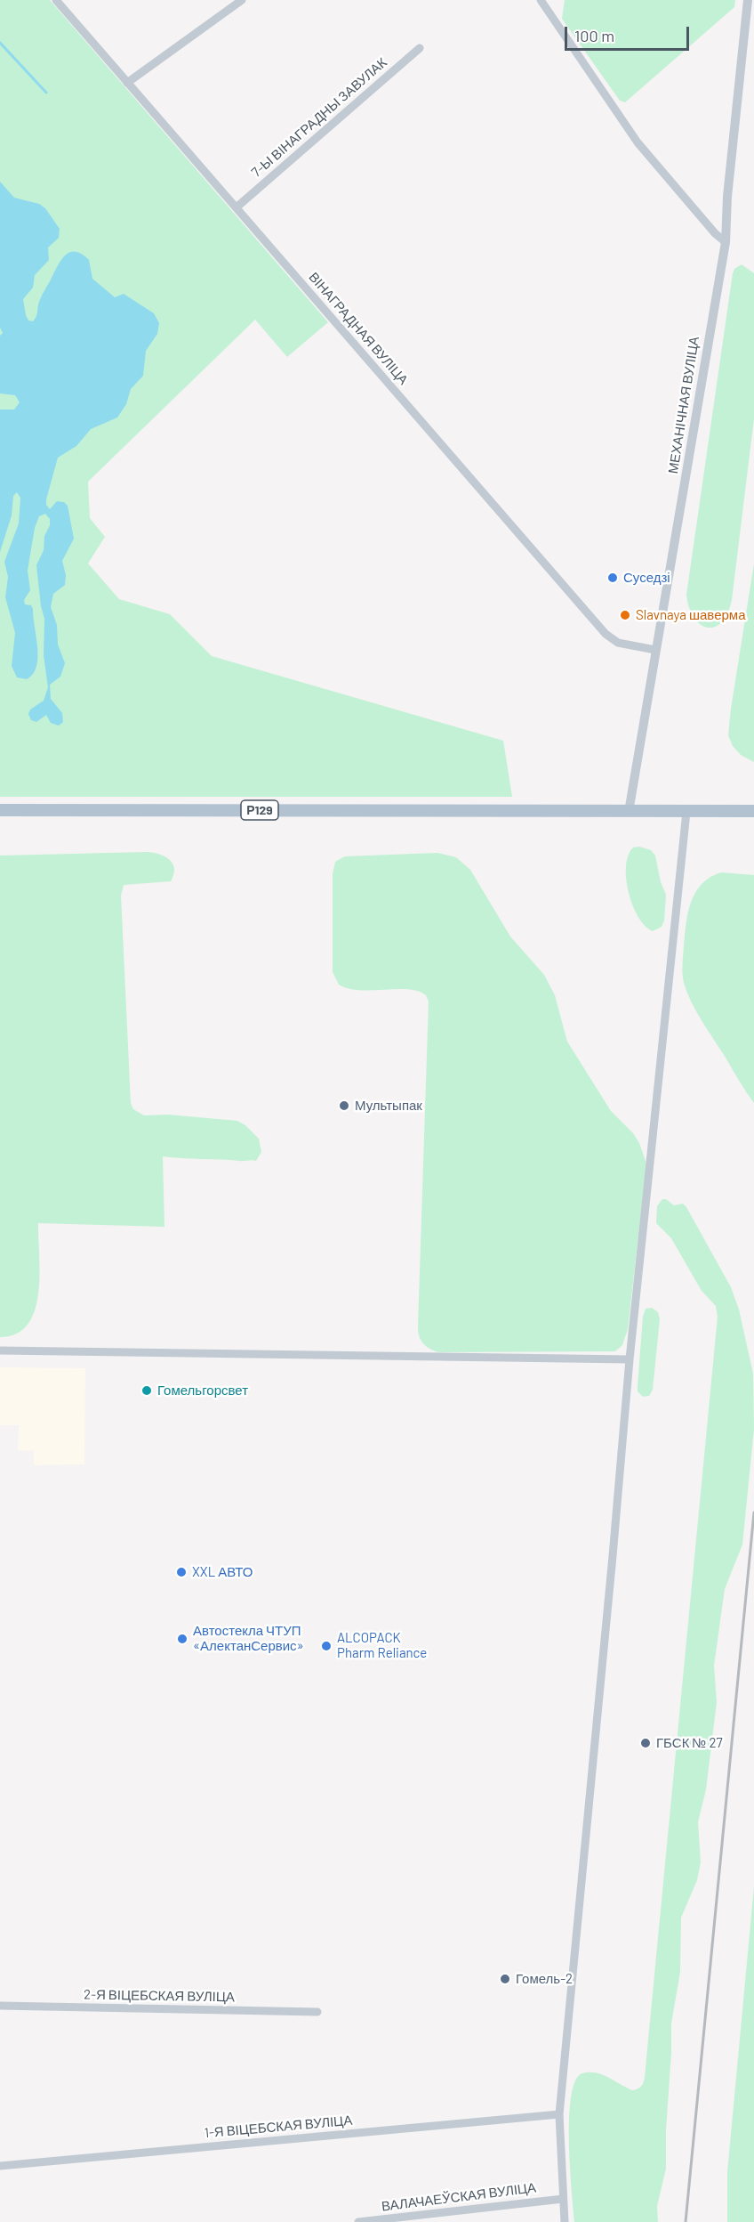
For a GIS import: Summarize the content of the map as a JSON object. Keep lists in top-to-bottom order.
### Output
{
  "streets": {
    "main road": ["Р129"],
    "street": [
      "7-Ы ВІНАГРАДНЫ ЗАВУЛАК",
      "ВІНАГРАДНАЯ ВУЛІЦА",
      "МЕХАНІЧНАЯ ВУЛІЦА",
      "2-Я ВІЦЕБСКАЯ ВУЛІЦА",
      "1-Я ВІЦЕБСКАЯ ВУЛІЦА",
      "ВАЛАЧАЕЎСКАЯ ВУЛІЦА"
    ]
  },
  "crossings": [
    ["7-Ы ВІНАГРАДНЫ ЗАВУЛАК", "ВІНАГРАДНАЯ ВУЛІЦА"],
    ["ВІНАГРАДНАЯ ВУЛІЦА", "МЕХАНІЧНАЯ ВУЛІЦА"],
    ["МЕХАНІЧНАЯ ВУЛІЦА", "Р129"]
  ],
  "places": [
    "Суседзі",
    "Slavnaya шаверма",
    "Мультыпак",
    "Гомельгорсвет",
    "XXL АВТО",
    "Автостекла ЧТУП «АлектанСервис»",
    "ALCOPACK Pharm Reliance",
    "ГБСК № 27",
    "Гомель-2"
  ],
  "scale_bar": "100 m"
}
